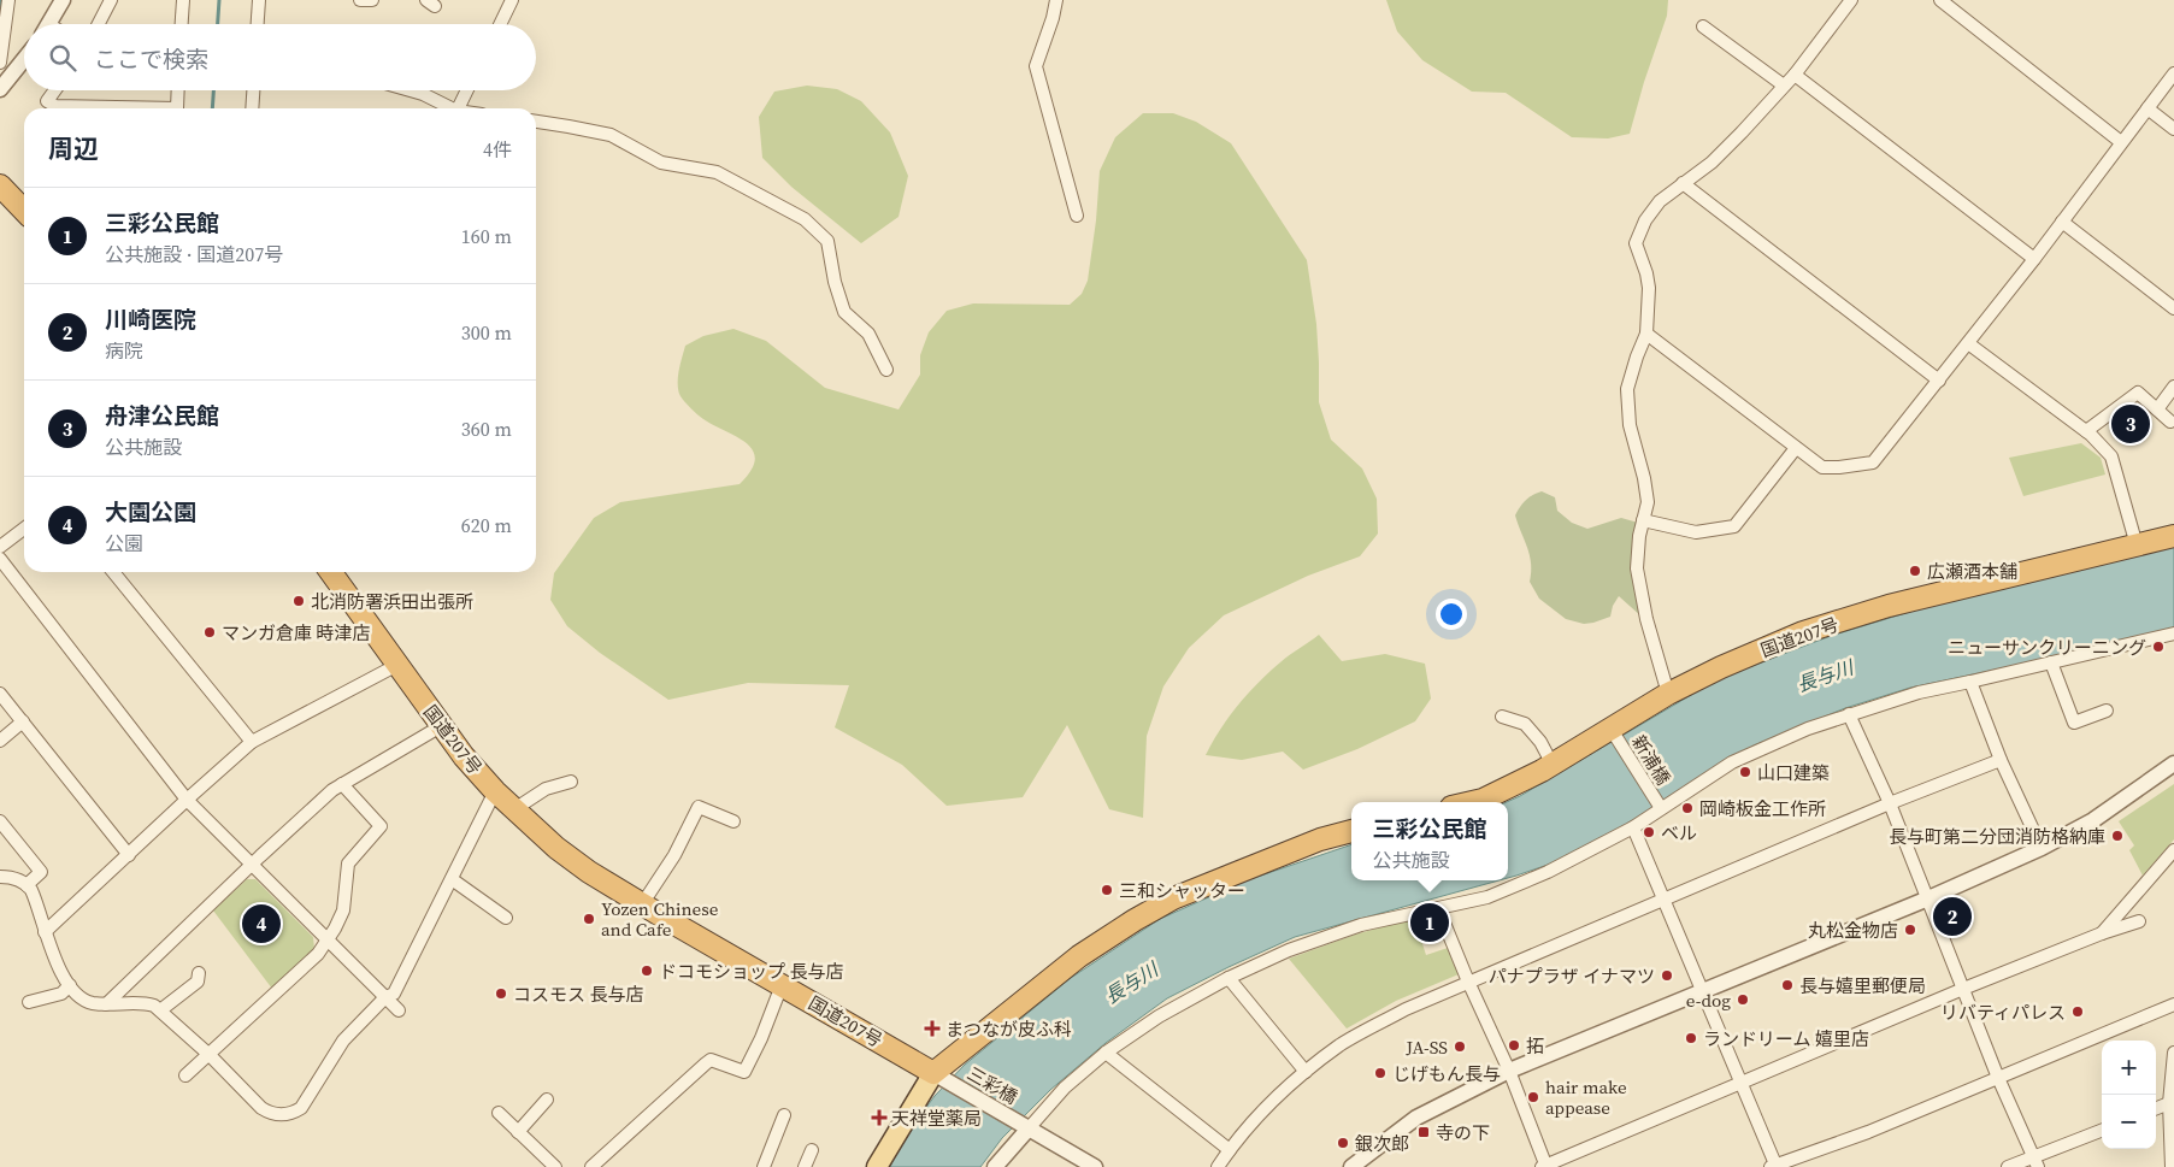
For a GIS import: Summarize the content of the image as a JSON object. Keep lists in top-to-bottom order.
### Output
{
  "streets": {
    "highway": ["国道207号"],
    "street": ["新浦橋", "三彩橋"]
  },
  "crossings": [
    ["国道207号", "新浦橋"],
    ["国道207号", "三彩橋"]
  ],
  "water": ["長与川"],
  "places": {
    "other": [
      "広瀬酒本舗",
      "北消防署浜田出張所",
      "マンガ倉庫 時津店",
      "ニューサンクリーニング",
      "山口建築",
      "岡崎板金工作所",
      "ベル",
      "長与町第二分団消防格納庫",
      "三和シャッター",
      "Yozen Chinese and Cafe",
      "丸松金物店",
      "ドコモショップ 長与店",
      "パナプラザ イナマツ",
      "長与嬉里郵便局",
      "コスモス 長与店",
      "e-dog",
      "リバティパレス",
      "ランドリーム 嬉里店",
      "拓",
      "JA-SS",
      "じげもん長与",
      "hair make appease",
      "銀次郎"
    ],
    "health": ["まつなが皮ふ科", "天祥堂薬局"],
    "transit": ["寺の下"]
  },
  "page": {
    "search": "ここで検索",
    "heading": ["周辺", "4件"],
    "list": [
      {
        "mark": "1",
        "name": "三彩公民館",
        "note": "公共施設 · 国道207号",
        "value": "160 m"
      },
      {
        "mark": "2",
        "name": "川崎医院",
        "note": "病院",
        "value": "300 m"
      },
      {
        "mark": "3",
        "name": "舟津公民館",
        "note": "公共施設",
        "value": "360 m"
      },
      {
        "mark": "4",
        "name": "大園公園",
        "note": "公園",
        "value": "620 m"
      }
    ],
    "pins": [
      "3",
      "2",
      "1",
      "4"
    ],
    "popup": ["三彩公民館", "公共施設"],
    "map_buttons": ["+", "−"]
  }
}
